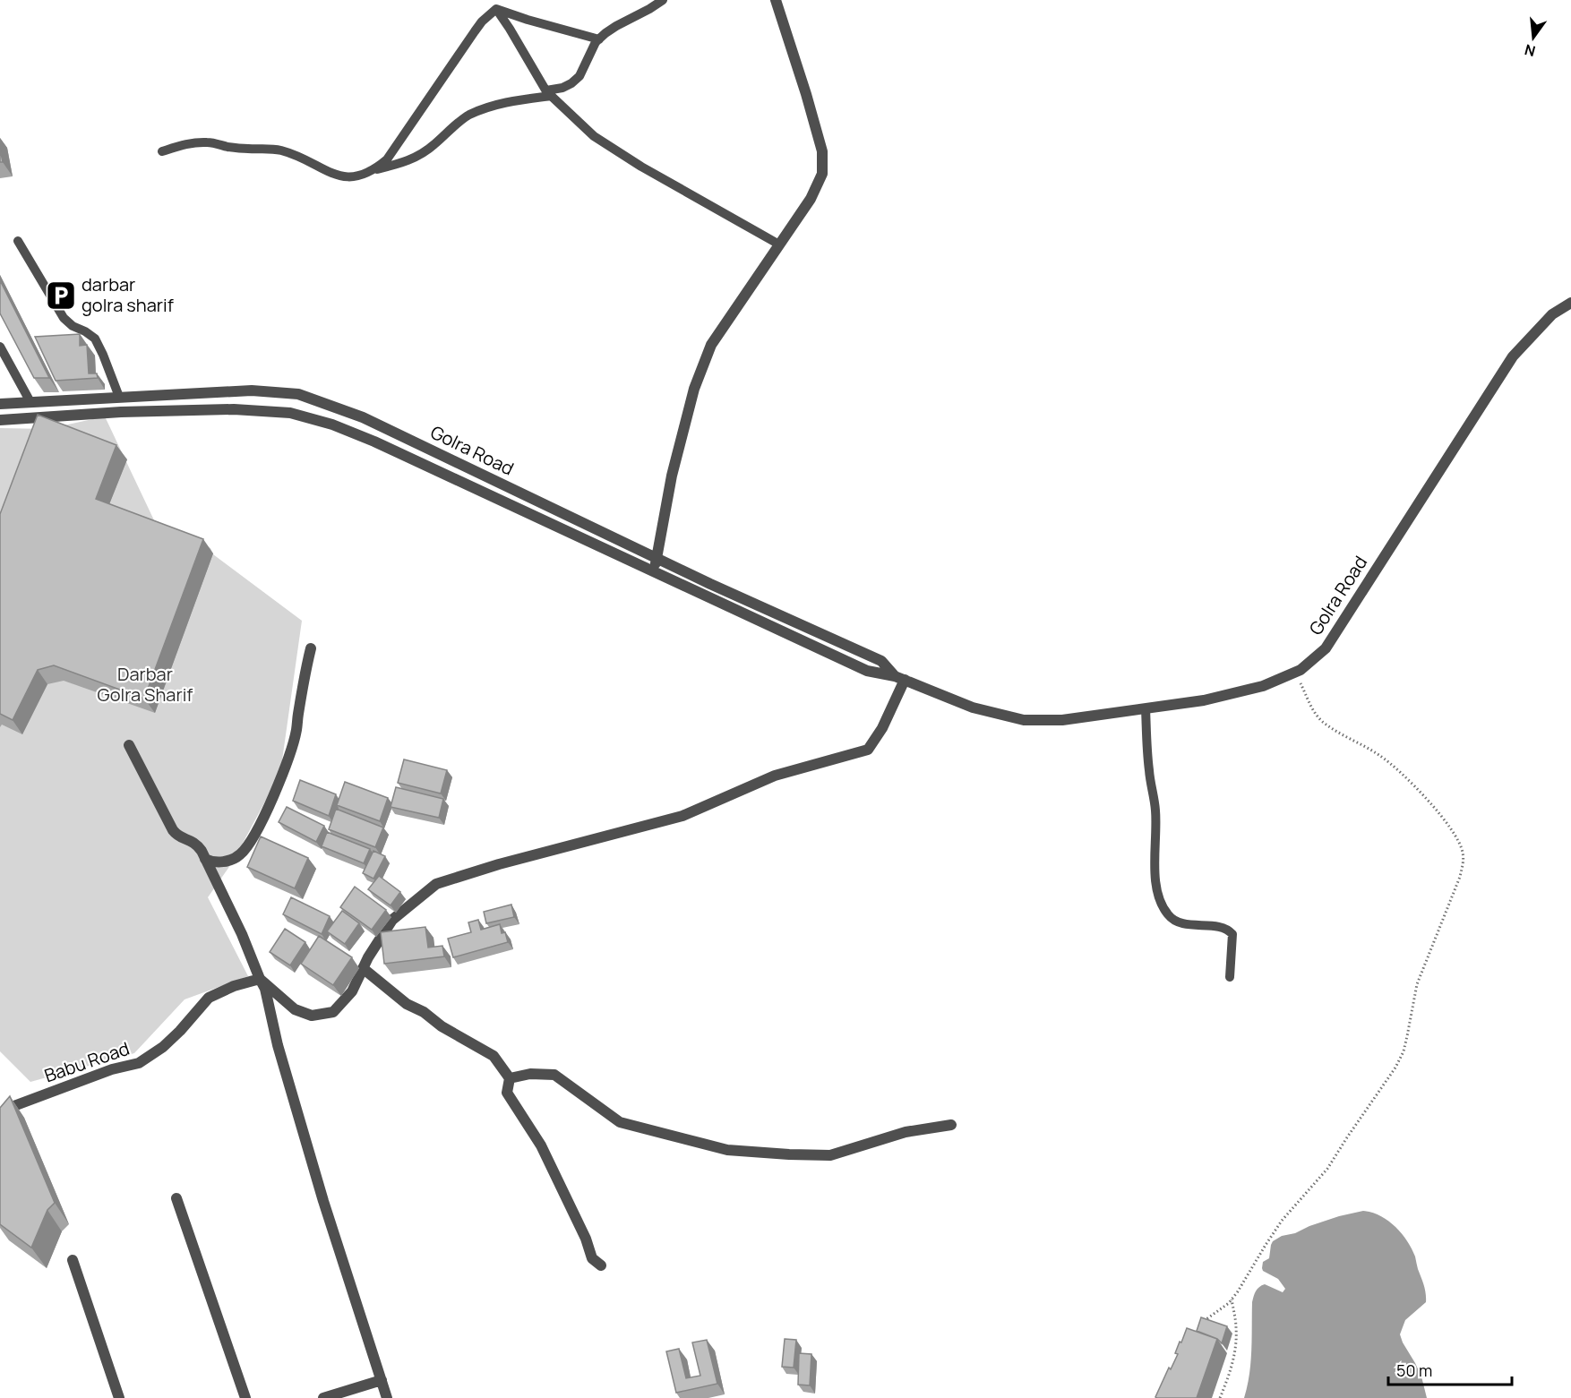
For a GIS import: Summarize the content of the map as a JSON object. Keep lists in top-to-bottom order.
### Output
{
  "streets": {
    "street": ["Golra Road", "Babu Road"]
  },
  "parks": ["Darbar Golra Sharif"],
  "places": {
    "parking": ["darbar golra sharif"]
  },
  "scale_bar": "50 m",
  "north": "bottom"
}
